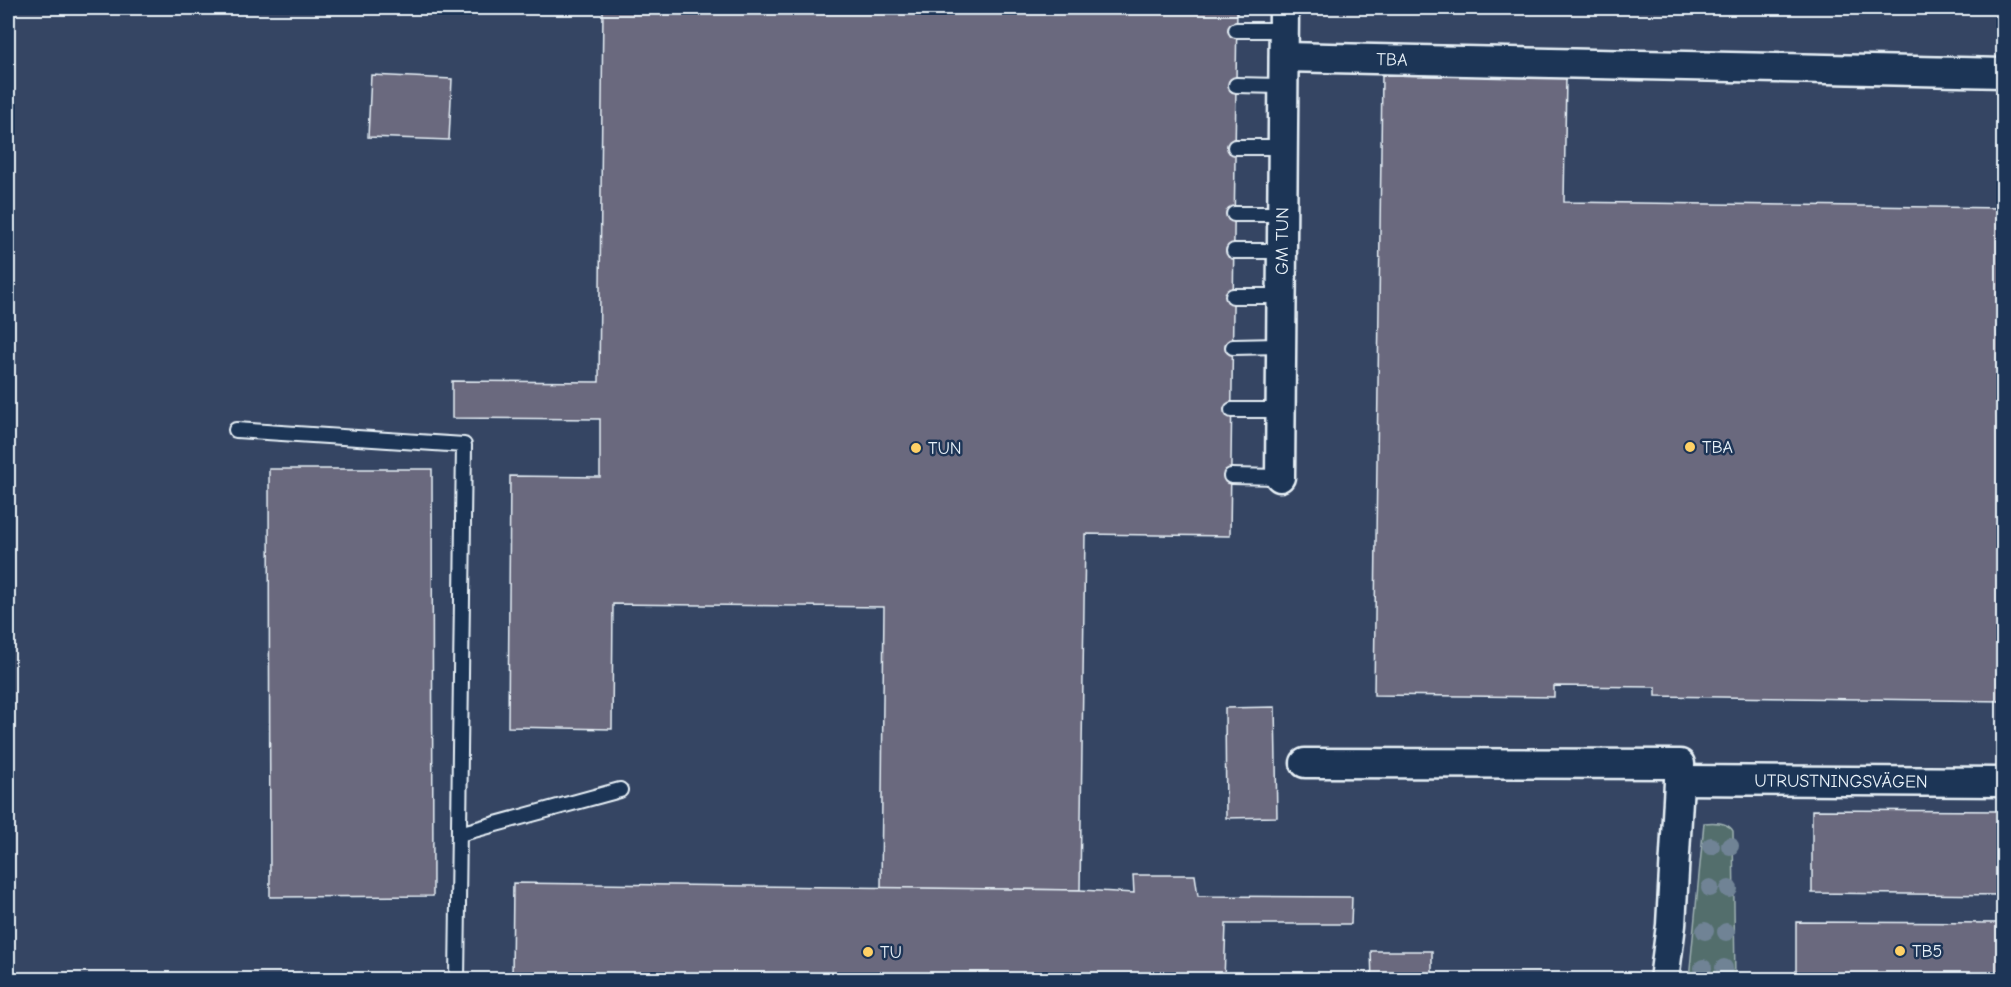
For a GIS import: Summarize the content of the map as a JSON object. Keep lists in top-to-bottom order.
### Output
{
  "streets": {
    "street": ["TBA", "GM TUN", "UTRUSTNINGSVÄGEN"]
  },
  "crossings": [
    ["TBA", "GM TUN"]
  ],
  "places": [
    "TBA",
    "TUN",
    "TB5",
    "TU"
  ]
}
